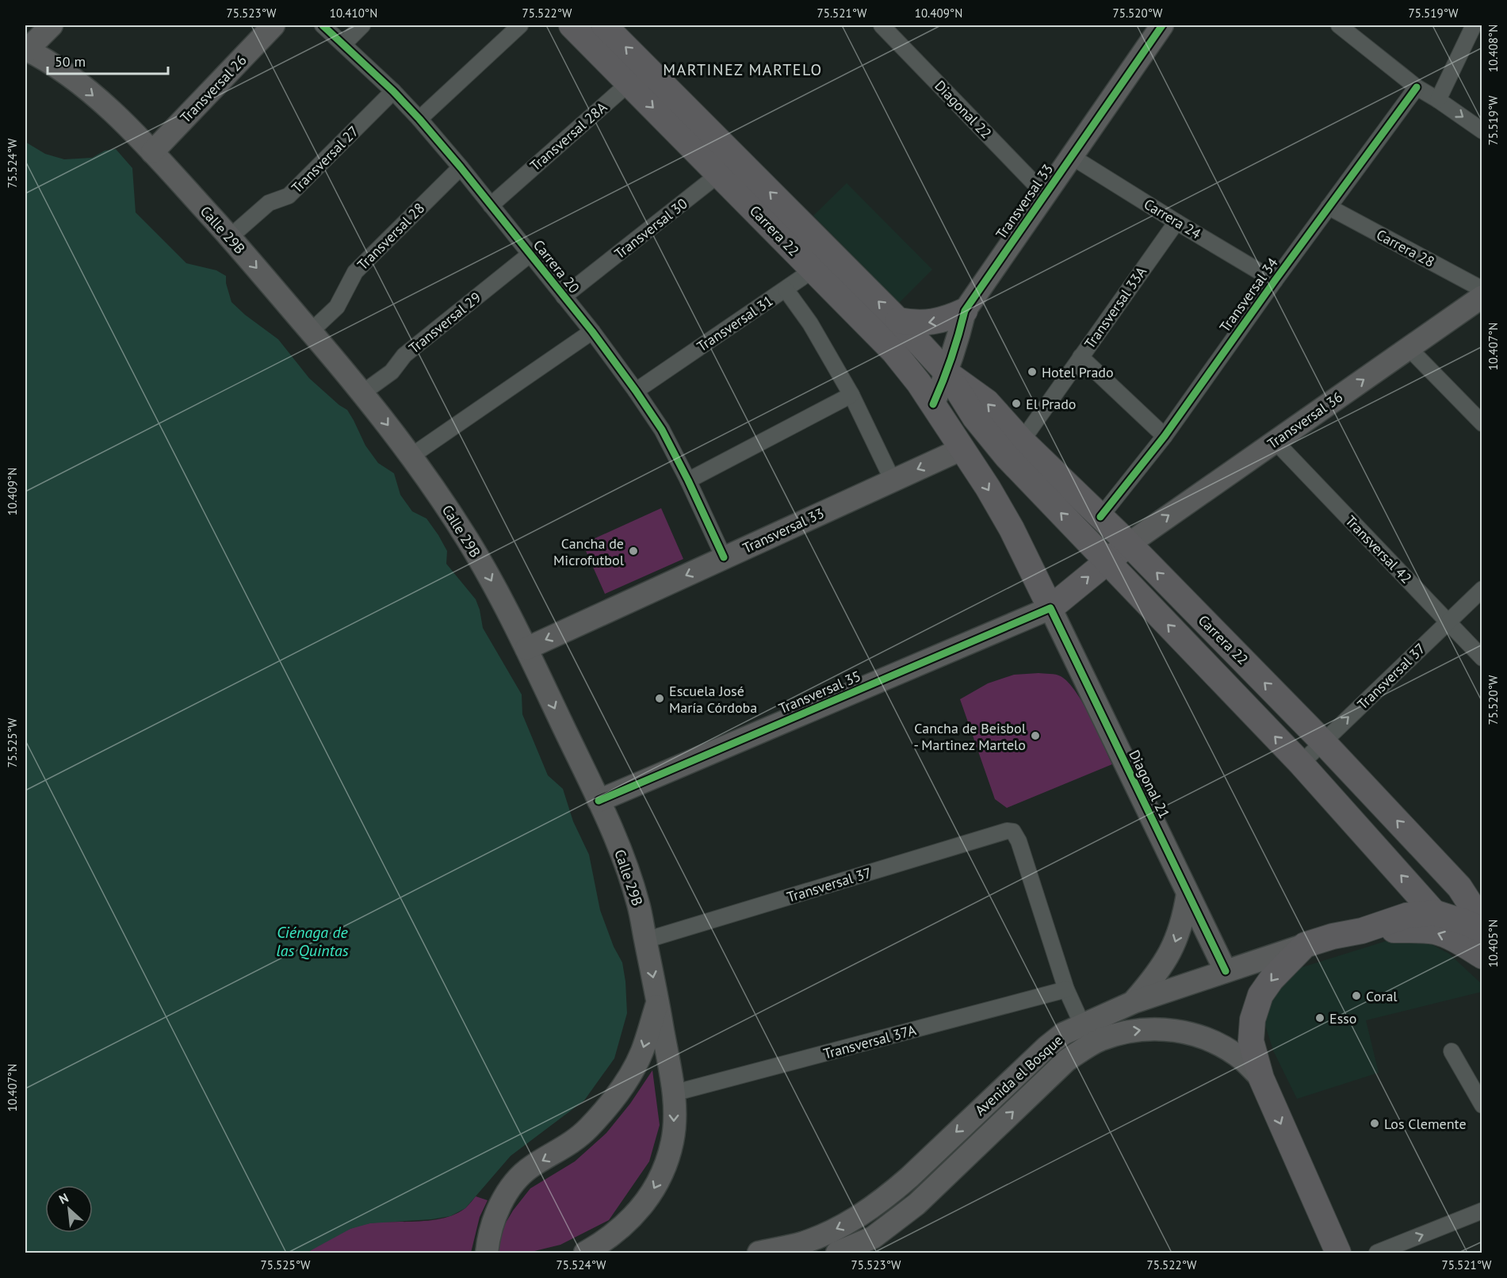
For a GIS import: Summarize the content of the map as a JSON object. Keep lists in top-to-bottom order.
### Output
{
  "streets": {
    "main road": [
      "Transversal 26",
      "Transversal 33",
      "Calle 29B",
      "Carrera 22",
      "Transversal 36",
      "Transversal 35",
      "Diagonal 21",
      "Avenida el Bosque"
    ],
    "street": [
      "Diagonal 22",
      "Transversal 28A",
      "Transversal 27",
      "Carrera 24",
      "Transversal 30",
      "Transversal 28",
      "Carrera 28",
      "Carrera 20",
      "Transversal 34",
      "Transversal 33A",
      "Transversal 29",
      "Transversal 31",
      "Transversal 42",
      "Transversal 37",
      "Transversal 37A"
    ]
  },
  "crossings": [
    ["Transversal 26", "Calle 29B"],
    ["Diagonal 22", "Transversal 33"],
    ["Transversal 28A", "Carrera 22"],
    ["Transversal 28A", "Carrera 20"],
    ["Transversal 27", "Calle 29B"],
    ["Transversal 27", "Carrera 20"],
    ["Transversal 33", "Carrera 24"],
    ["Transversal 33", "Calle 29B"],
    ["Transversal 33", "Carrera 22"],
    ["Transversal 33", "Carrera 20"],
    ["Transversal 33", "Diagonal 21"],
    ["Carrera 24", "Transversal 34"],
    ["Carrera 24", "Transversal 33A"],
    ["Transversal 30", "Carrera 22"],
    ["Transversal 30", "Carrera 20"],
    ["Calle 29B", "Transversal 28"],
    ["Calle 29B", "Transversal 29"],
    ["Calle 29B", "Transversal 37"],
    ["Calle 29B", "Transversal 35"],
    ["Calle 29B", "Transversal 37A"],
    ["Carrera 22", "Transversal 34"],
    ["Carrera 22", "Transversal 33A"],
    ["Carrera 22", "Transversal 31"],
    ["Carrera 22", "Transversal 36"],
    ["Carrera 22", "Transversal 37"],
    ["Carrera 22", "Diagonal 21"],
    ["Carrera 22", "Avenida el Bosque"],
    ["Transversal 28", "Carrera 20"],
    ["Carrera 28", "Transversal 34"],
    ["Carrera 20", "Transversal 29"],
    ["Carrera 20", "Transversal 31"],
    ["Transversal 36", "Transversal 42"],
    ["Transversal 42", "Transversal 37"],
    ["Transversal 37", "Transversal 37A"],
    ["Transversal 35", "Diagonal 21"],
    ["Diagonal 21", "Avenida el Bosque"]
  ],
  "one_way": ["Calle 29B", "Transversal 36"],
  "districts": ["MARTINEZ MARTELO"],
  "water": ["Ciénaga de las Quintas"],
  "places": [
    "Hotel Prado",
    "El Prado",
    "Cancha de Microfutbol",
    "Escuela José María Córdoba",
    "Cancha de Beisbol - Martinez Martelo",
    "Coral",
    "Esso",
    "Los Clemente"
  ],
  "scale_bar": "50 m",
  "north": "top left",
  "coordinates": [
    "75.523°W",
    "10.410°N",
    "75.522°W",
    "75.521°W",
    "10.409°N",
    "75.520°W",
    "75.519°W",
    "10.408°N",
    "75.524°W",
    "10.407°N",
    "75.525°W",
    "10.405°N"
  ]
}
